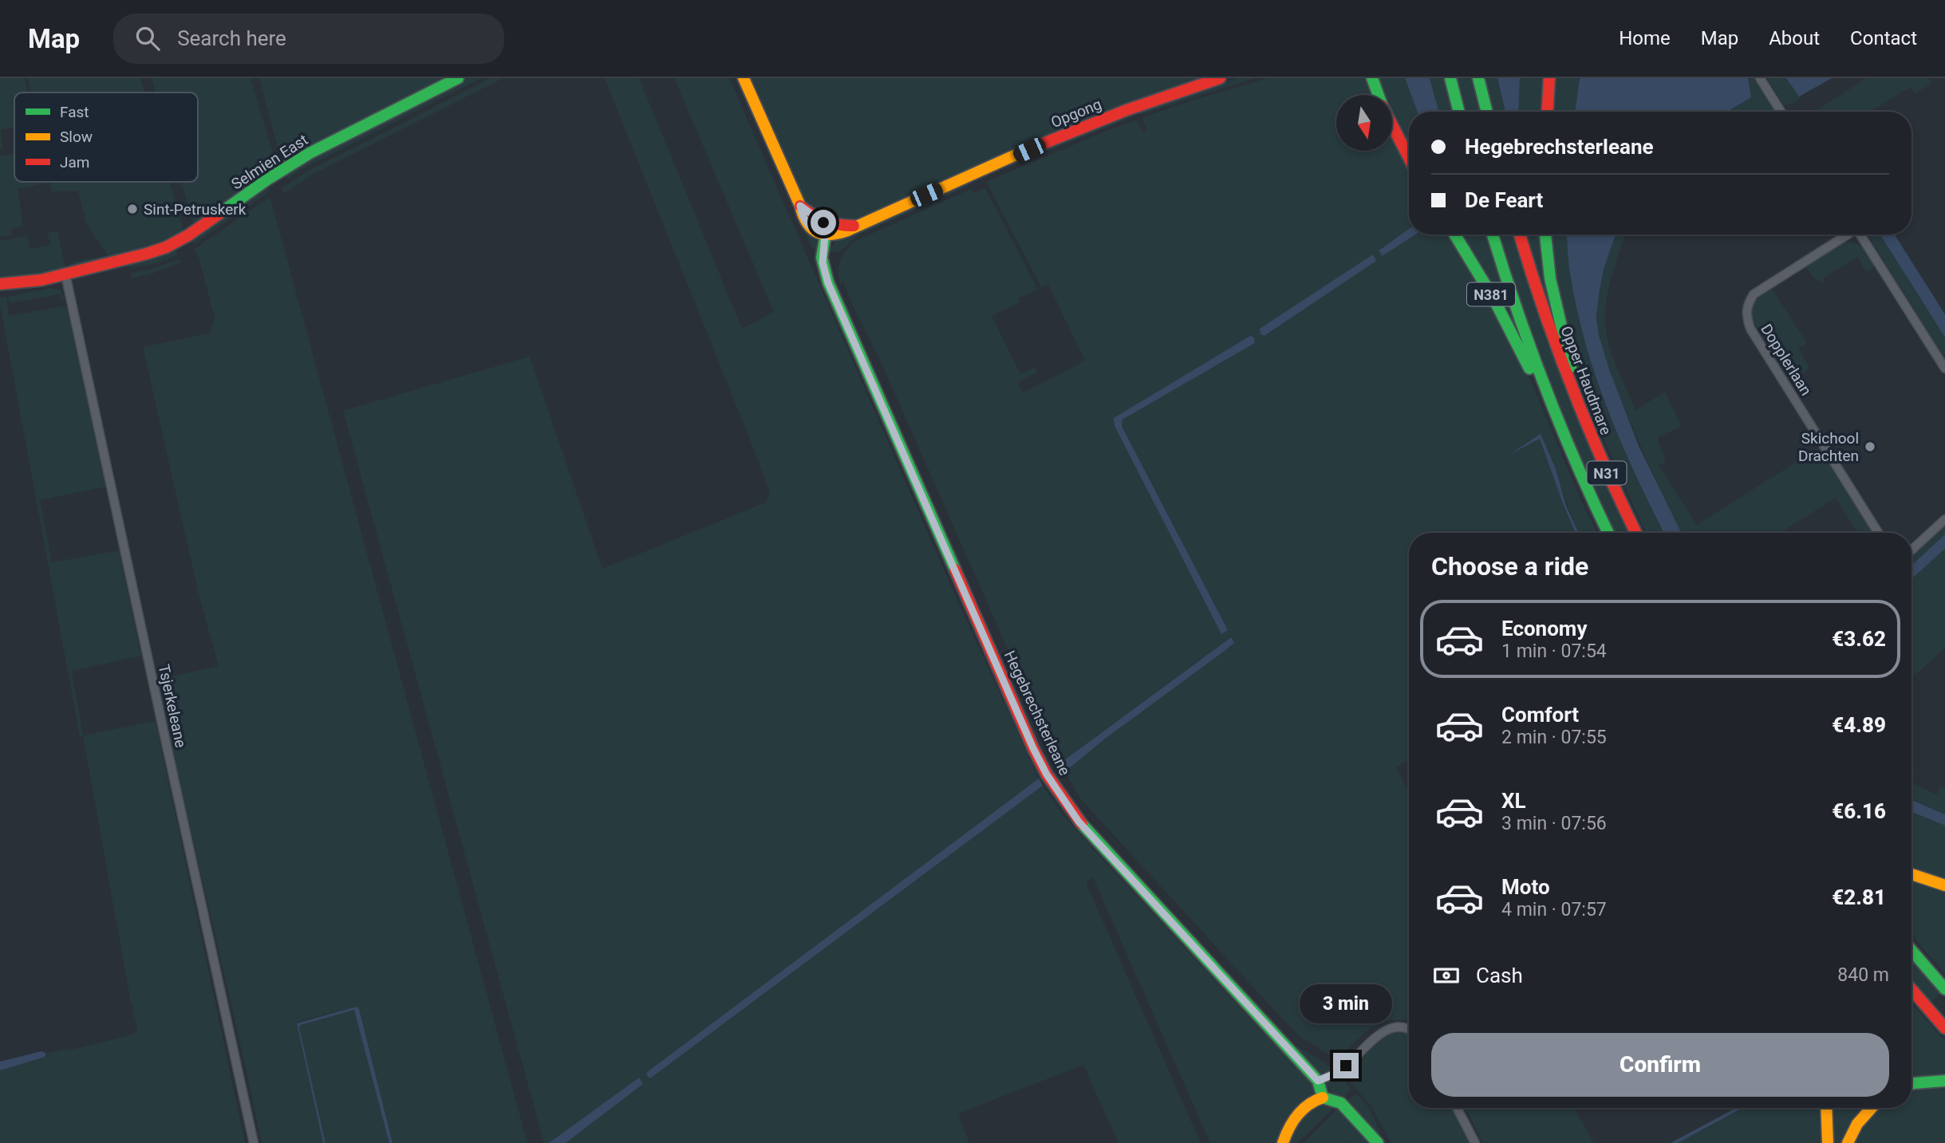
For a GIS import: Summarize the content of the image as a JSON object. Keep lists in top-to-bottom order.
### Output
{
  "streets": {
    "main road": [
      "Opgong",
      "Selmien East",
      "N381",
      "Opper Haudmare",
      "N31",
      "Hegebrechsterleane"
    ],
    "street": ["Dopplerlaan", "Tsjerkeleane"]
  },
  "crossings": [
    ["Opgong", "Hegebrechsterleane"],
    ["Selmien East", "Tsjerkeleane"],
    ["N381", "N31"]
  ],
  "places": ["Sint-Petruskerk", "Skichool Drachten"],
  "legend": ["Fast", "Slow", "Jam"],
  "north": "bottom",
  "page": {
    "header": "Map",
    "search": "Search here",
    "nav": [
      "Home",
      "Map",
      "About",
      "Contact"
    ],
    "banner": ["Hegebrechsterleane", "De Feart"],
    "heading": "Choose a ride",
    "list": [
      {
        "name": "Economy",
        "note": "1 min · 07:54",
        "value": "€3.62"
      },
      {
        "name": "Comfort",
        "note": "2 min · 07:55",
        "value": "€4.89"
      },
      {
        "name": "XL",
        "note": "3 min · 07:56",
        "value": "€6.16"
      },
      {
        "name": "Moto",
        "note": "4 min · 07:57",
        "value": "€2.81"
      }
    ],
    "pay": ["Cash", "840 m"],
    "bubble": "3 min",
    "buttons": "Confirm"
  }
}
